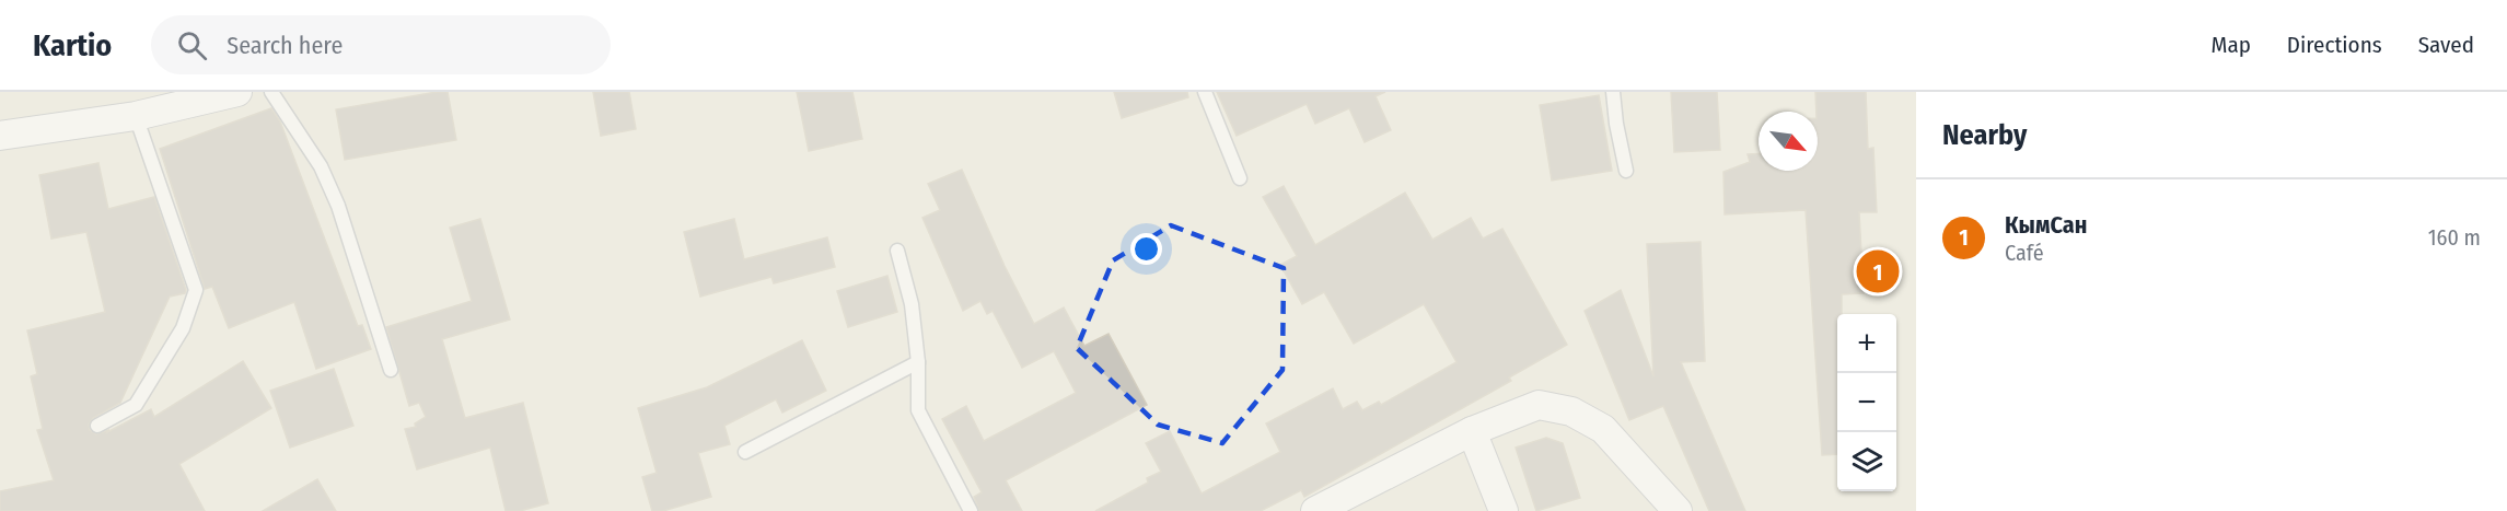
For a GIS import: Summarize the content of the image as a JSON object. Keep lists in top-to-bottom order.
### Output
{
  "north": "bottom right",
  "page": {
    "header": "Kartio",
    "search": "Search here",
    "nav": ["Map", "Directions", "Saved"],
    "heading": "Nearby",
    "list": [
      {
        "mark": "1",
        "name": "КымСан",
        "note": "Café",
        "value": "160 m"
      }
    ],
    "pins": "1",
    "map_buttons": ["+", "−"]
  }
}
